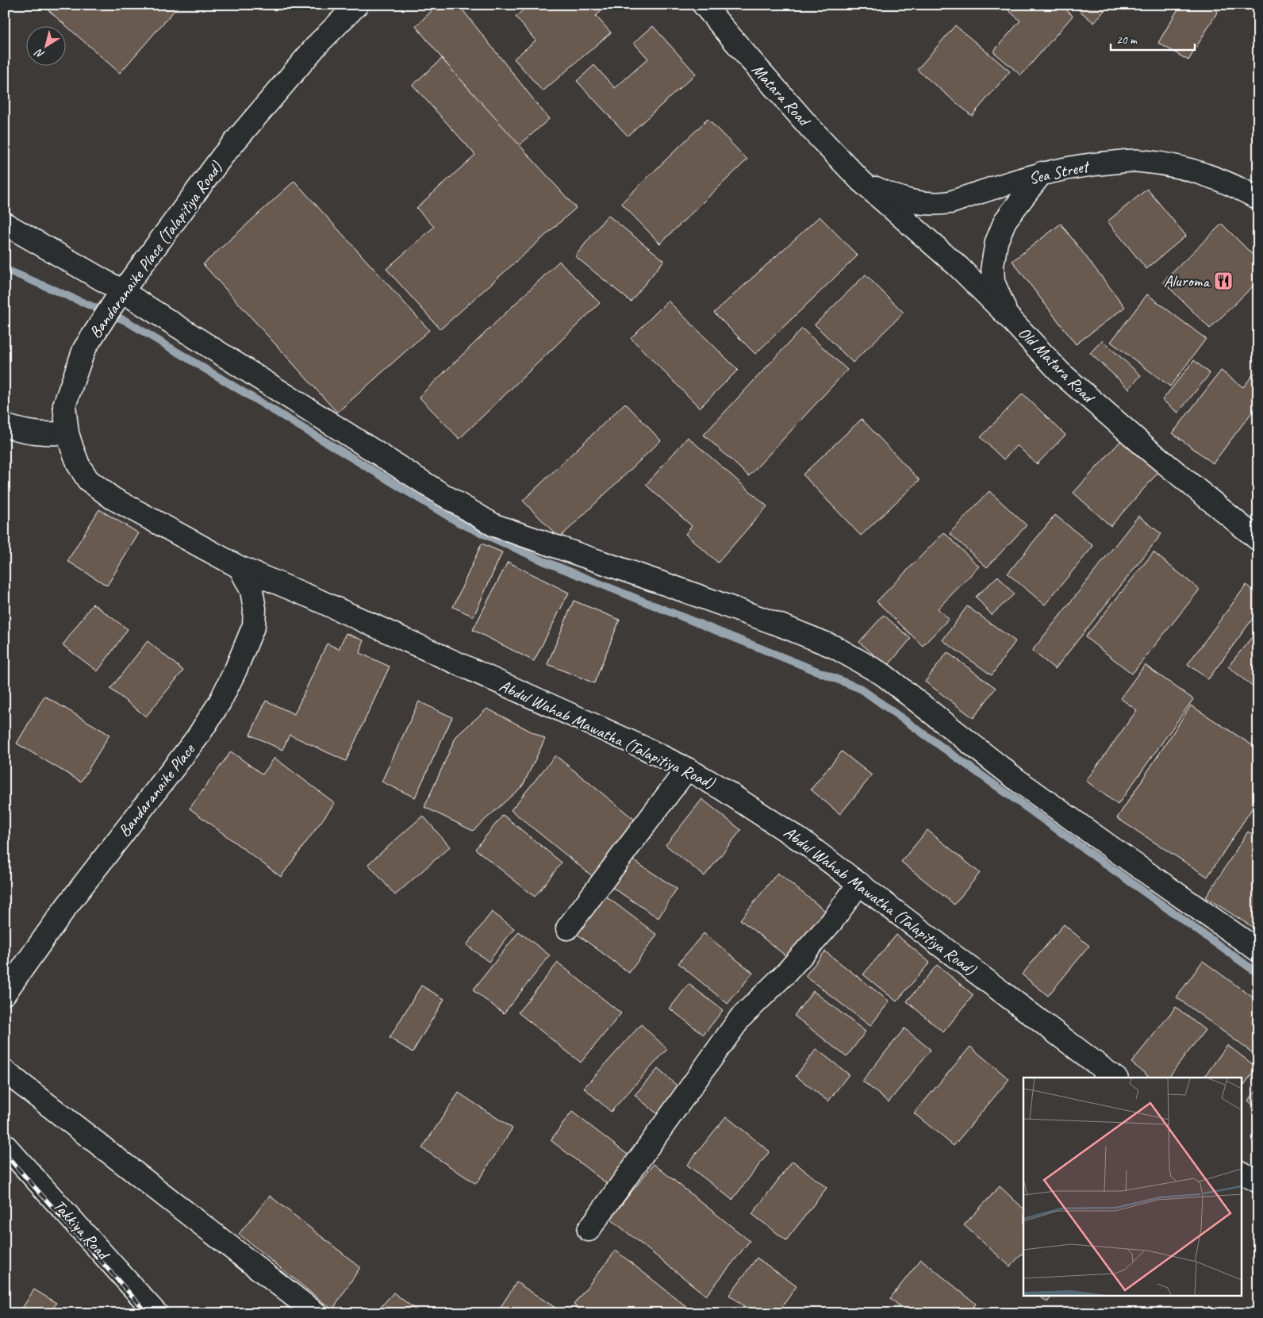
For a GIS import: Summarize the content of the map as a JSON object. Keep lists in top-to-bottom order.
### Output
{
  "streets": {
    "main road": [
      "Matara Road",
      "Sea Street",
      "Bandaranaike Place (Talapitiya Road)",
      "Old Matara Road",
      "Abdul Wahab Mawatha (Talapitiya Road)",
      "Bandaranaike Place",
      "Takkiya Road"
    ]
  },
  "crossings": [
    ["Matara Road", "Sea Street"],
    ["Matara Road", "Old Matara Road"],
    ["Sea Street", "Old Matara Road"],
    ["Bandaranaike Place (Talapitiya Road)", "Abdul Wahab Mawatha (Talapitiya Road)"],
    ["Bandaranaike Place (Talapitiya Road)", "Bandaranaike Place"],
    ["Abdul Wahab Mawatha (Talapitiya Road)", "Bandaranaike Place"]
  ],
  "places": {
    "restaurant": ["Aluroma"]
  },
  "scale_bar": "20 m",
  "north": "bottom left"
}
